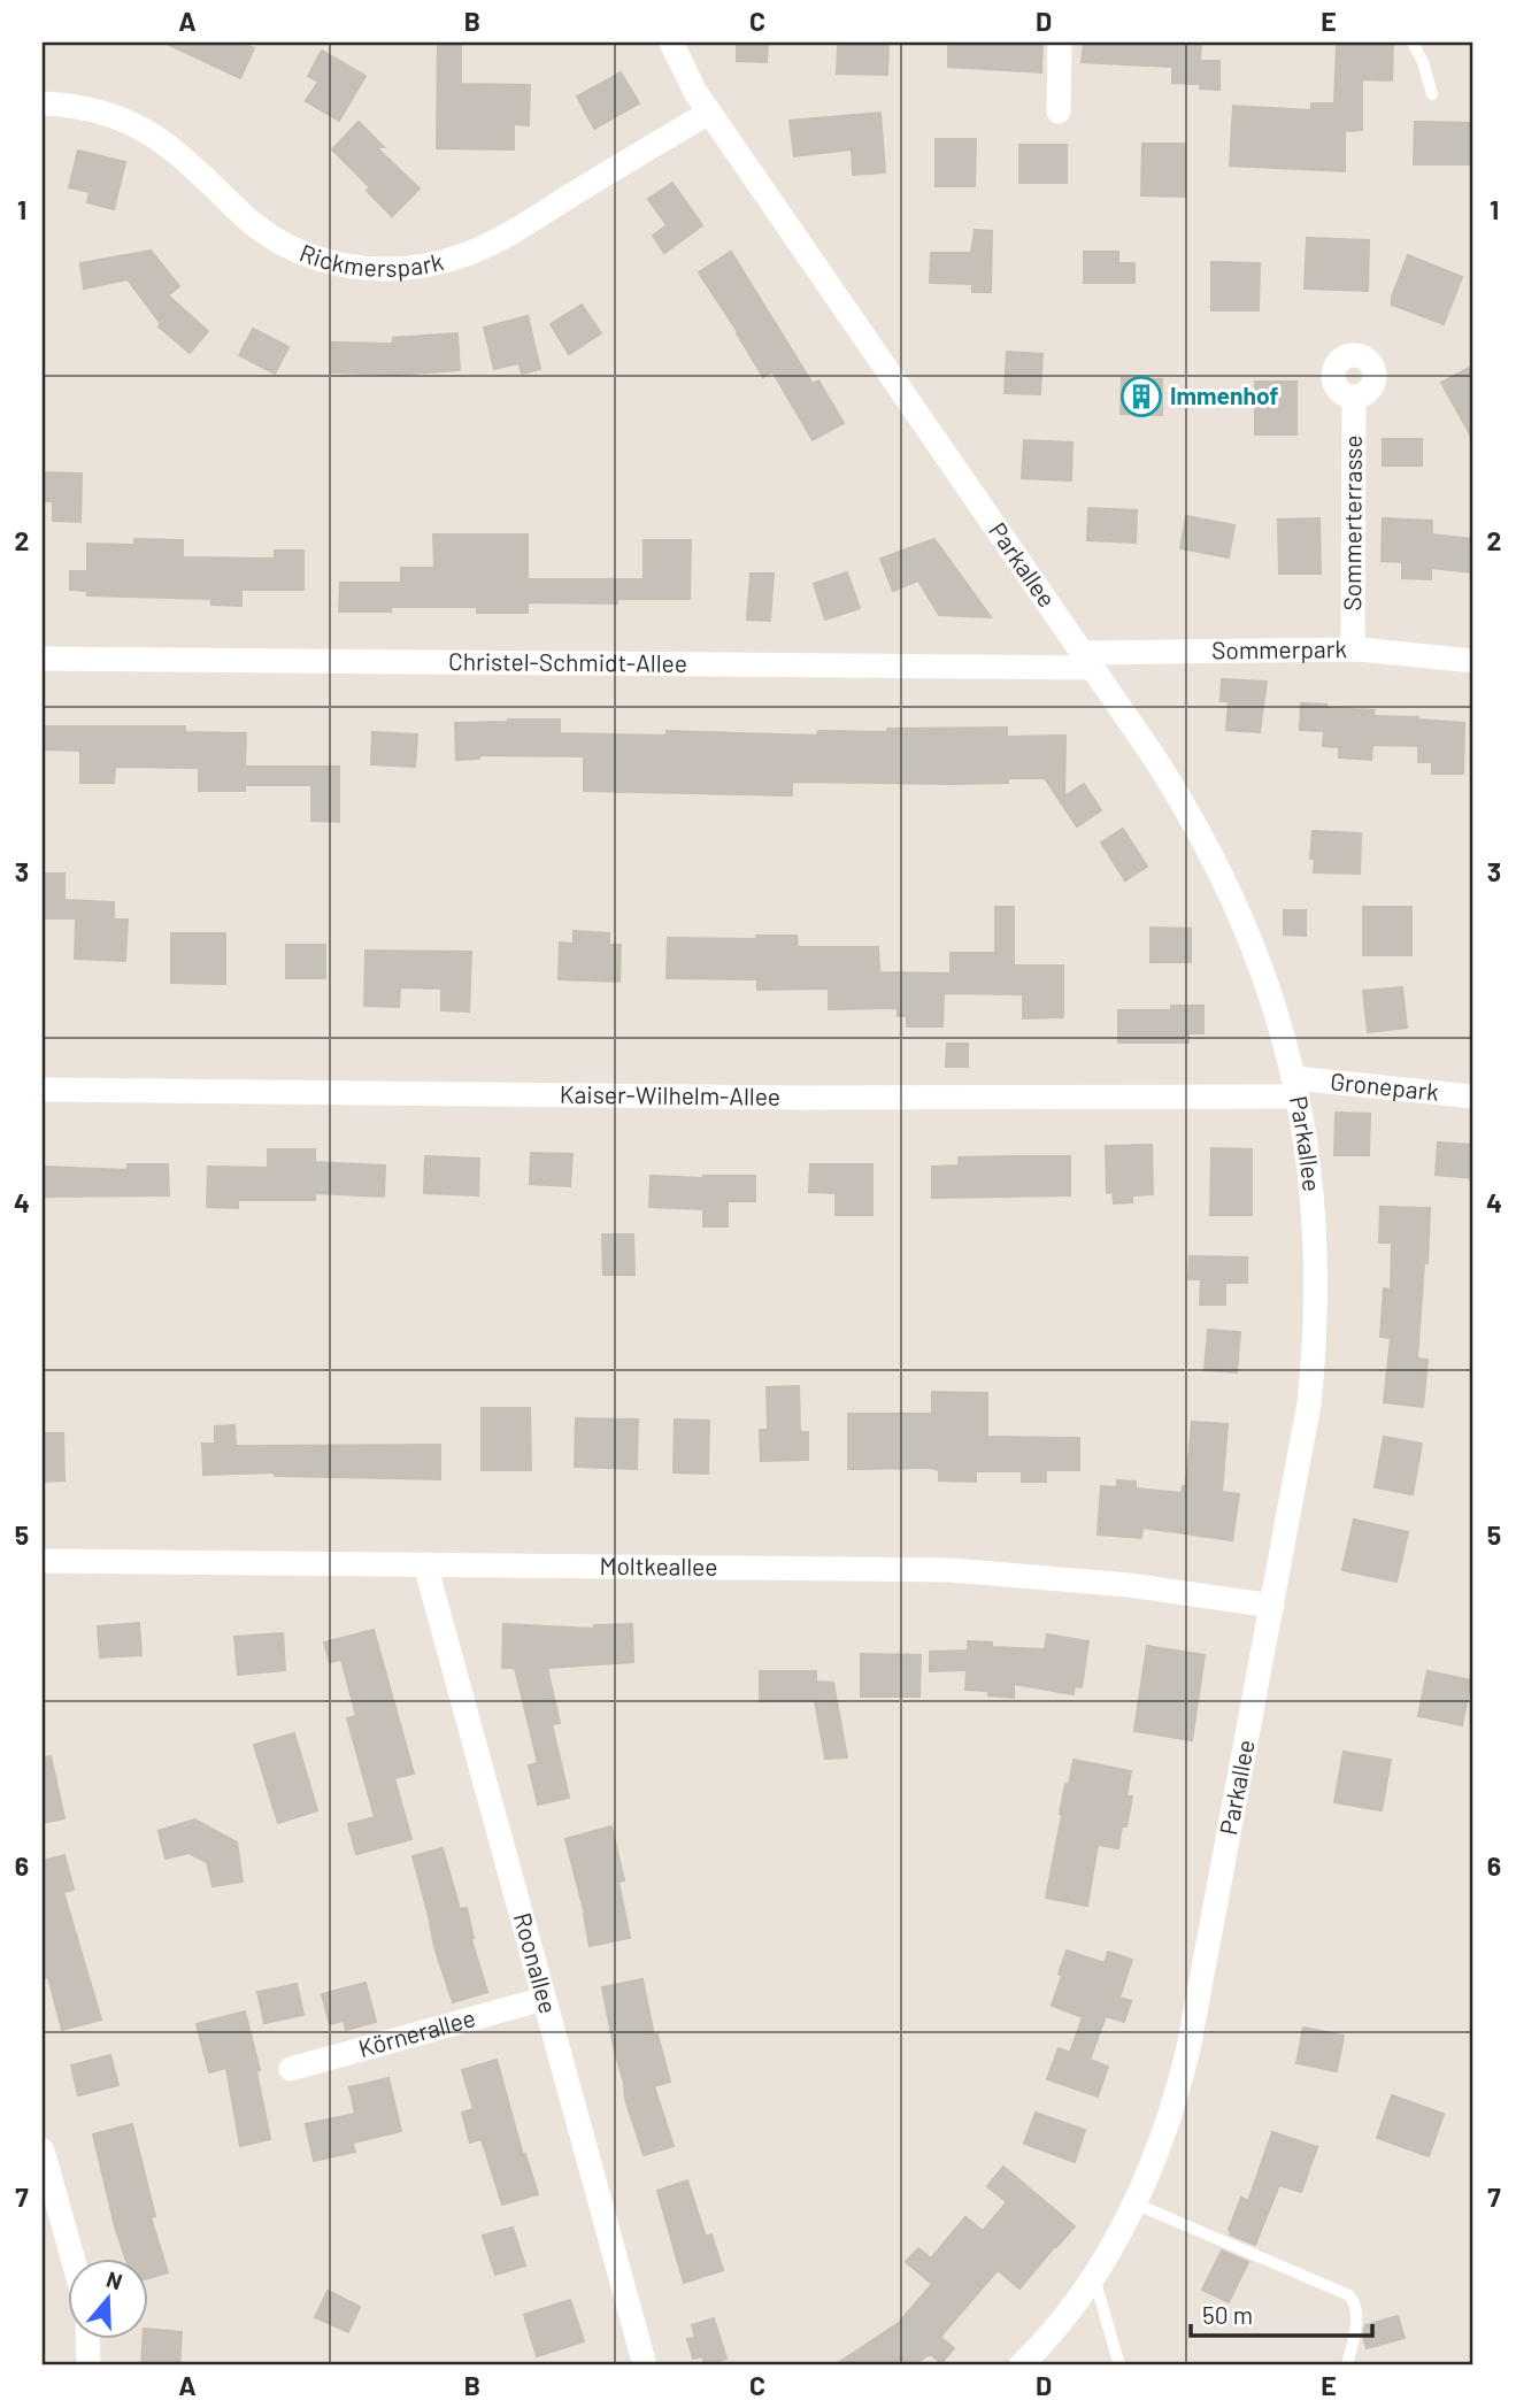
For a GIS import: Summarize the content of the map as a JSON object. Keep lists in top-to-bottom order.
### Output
{
  "streets": {
    "street": [
      "Rickmerspark",
      "Sommerterrasse",
      "Parkallee",
      "Sommerpark",
      "Christel-Schmidt-Allee",
      "Gronepark",
      "Kaiser-Wilhelm-Allee",
      "Moltkeallee",
      "Roonallee",
      "Körnerallee"
    ]
  },
  "crossings": [
    ["Rickmerspark", "Parkallee"],
    ["Sommerterrasse", "Sommerpark"],
    ["Parkallee", "Sommerpark"],
    ["Parkallee", "Christel-Schmidt-Allee"],
    ["Parkallee", "Gronepark"],
    ["Parkallee", "Kaiser-Wilhelm-Allee"],
    ["Parkallee", "Moltkeallee"],
    ["Sommerpark", "Christel-Schmidt-Allee"],
    ["Gronepark", "Kaiser-Wilhelm-Allee"],
    ["Moltkeallee", "Roonallee"],
    ["Roonallee", "Körnerallee"]
  ],
  "places": {
    "building": ["Immenhof"]
  },
  "scale_bar": "50 m",
  "north": "top",
  "grid": {
    "columns": [
      "A",
      "B",
      "C",
      "D",
      "E"
    ],
    "rows": [
      "1",
      "2",
      "3",
      "4",
      "5",
      "6",
      "7"
    ]
  }
}
